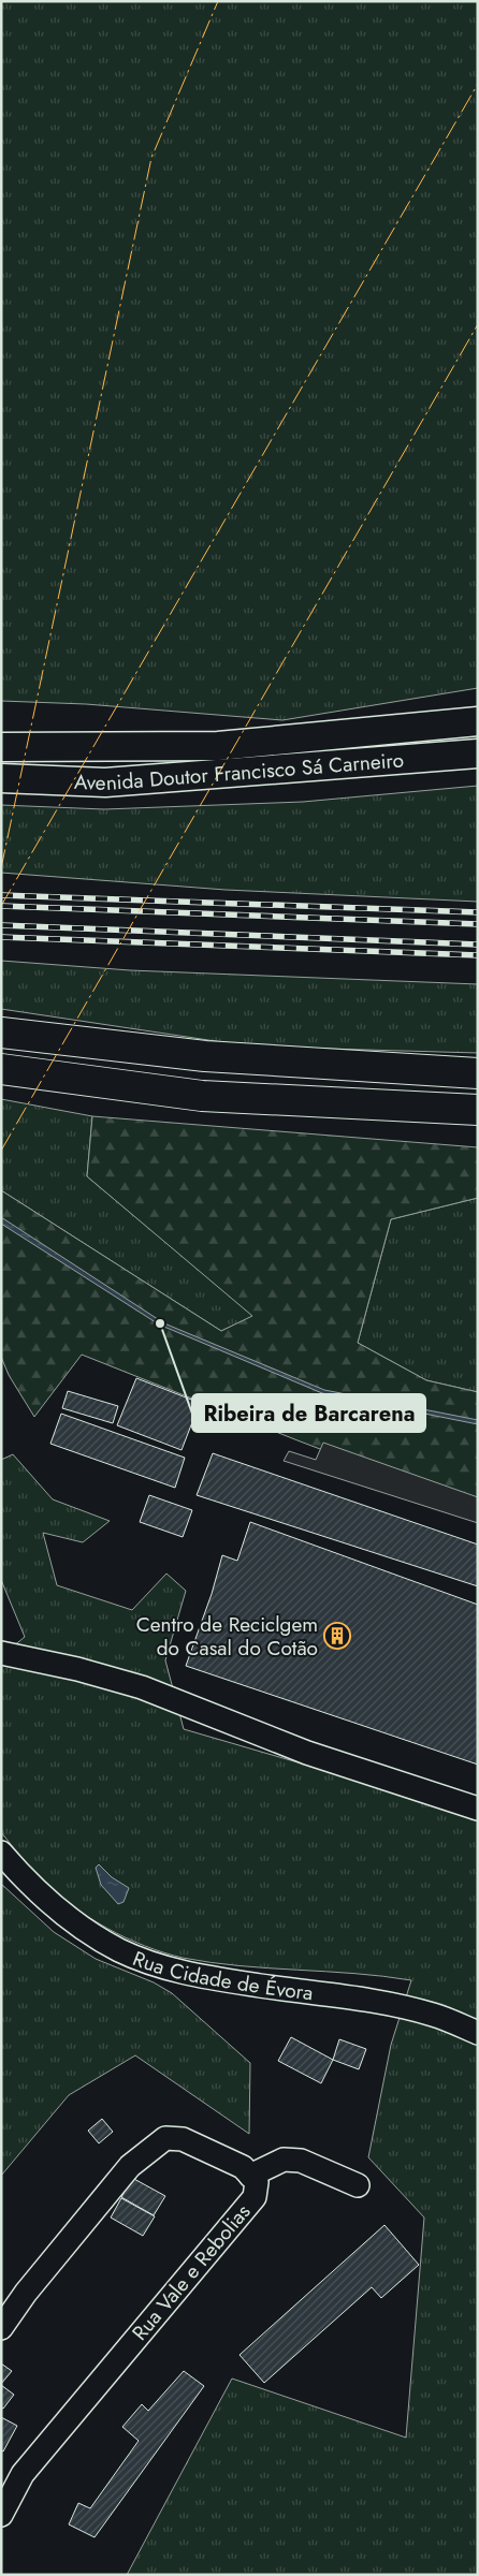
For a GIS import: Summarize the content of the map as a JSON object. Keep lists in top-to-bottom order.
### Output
{
  "streets": {
    "main road": ["Avenida Doutor Francisco Sá Carneiro"],
    "street": ["Rua Cidade de Évora", "Rua Vale e Rebolias"]
  },
  "places": {
    "other": ["Ribeira de Barcarena"],
    "building": ["Centro de Reciclgem do Casal do Cotão"]
  }
}
